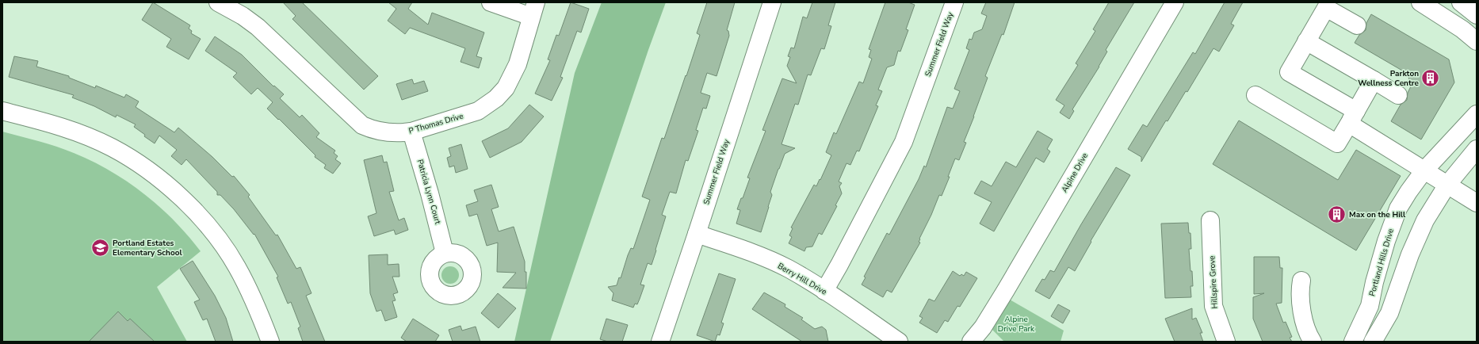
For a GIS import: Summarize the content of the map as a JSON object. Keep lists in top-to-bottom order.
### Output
{
  "streets": {
    "street": [
      "Summer Field Way",
      "P Thomas Drive",
      "Alpine Drive",
      "Patricia Lynn Court",
      "Portland Hills Drive",
      "Berry Hill Drive",
      "Hillspire Grove"
    ]
  },
  "crossings": [
    ["Summer Field Way", "Berry Hill Drive"],
    ["P Thomas Drive", "Patricia Lynn Court"]
  ],
  "parks": ["Alpine Drive Park"],
  "places": {
    "building": ["Parkton Wellness Centre", "Max on the Hill"],
    "school or university": ["Portland Estates Elementary School"]
  }
}
